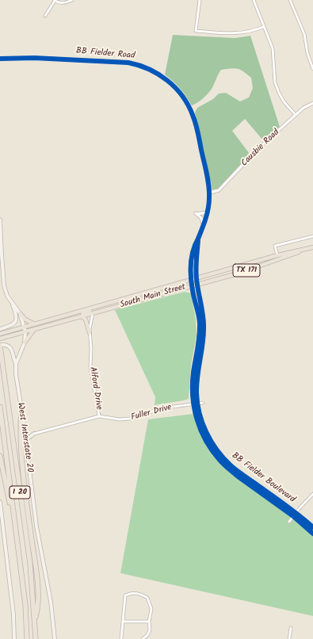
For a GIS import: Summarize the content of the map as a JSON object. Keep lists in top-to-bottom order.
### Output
{
  "streets": {
    "highway": ["I 20"],
    "main road": ["TX 171", "South Main Street", "West Interstate 20"],
    "street": [
      "BB Fielder Road",
      "Causbie Road",
      "Alford Drive",
      "Fuller Drive",
      "BB Fielder Boulevard"
    ]
  },
  "crossings": [
    ["BB Fielder Road", "Causbie Road"],
    ["BB Fielder Road", "BB Fielder Boulevard"],
    ["South Main Street", "Alford Drive"],
    ["South Main Street", "West Interstate 20"],
    ["South Main Street", "BB Fielder Boulevard"],
    ["Alford Drive", "Fuller Drive"],
    ["Fuller Drive", "BB Fielder Boulevard"]
  ]
}
